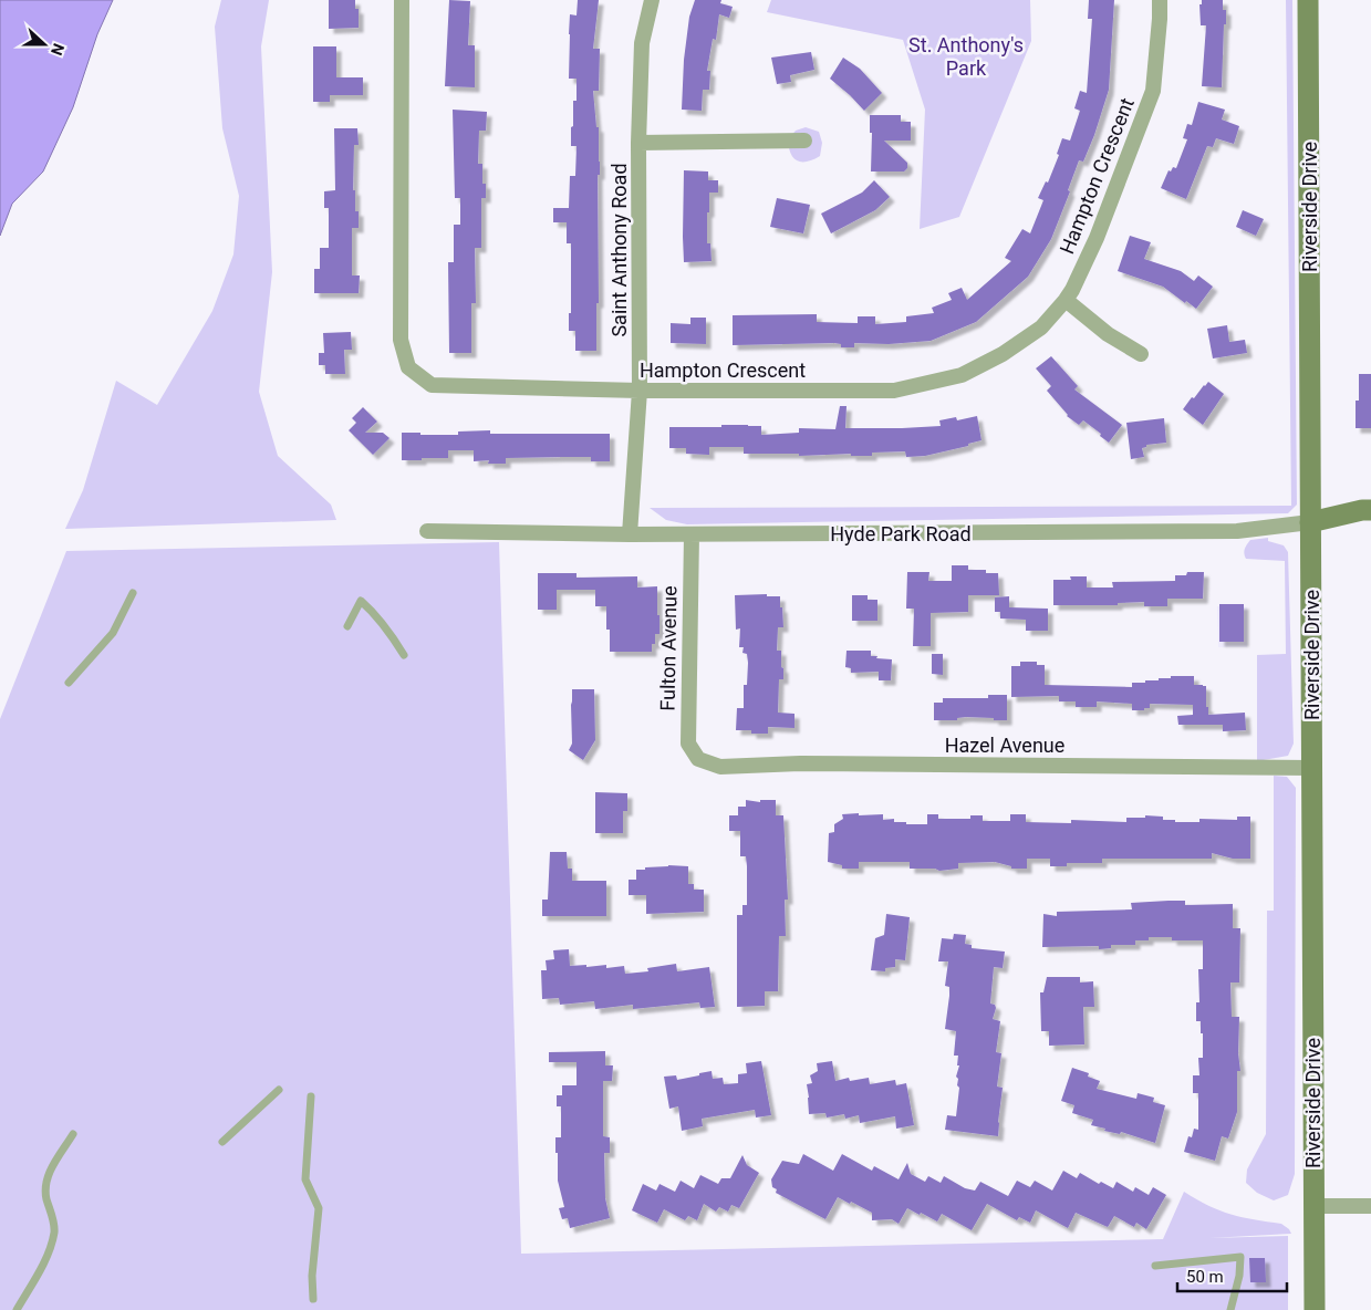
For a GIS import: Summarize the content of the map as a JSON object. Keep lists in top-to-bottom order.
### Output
{
  "streets": {
    "main road": ["Riverside Drive", "Hyde Park Road"],
    "street": [
      "Hampton Crescent",
      "Saint Anthony Road",
      "Fulton Avenue",
      "Hazel Avenue"
    ]
  },
  "crossings": [
    ["Hampton Crescent", "Saint Anthony Road"],
    ["Riverside Drive", "Hyde Park Road"],
    ["Riverside Drive", "Hazel Avenue"],
    ["Saint Anthony Road", "Hyde Park Road"],
    ["Hyde Park Road", "Fulton Avenue"],
    ["Fulton Avenue", "Hazel Avenue"]
  ],
  "parks": ["St. Anthony's Park"],
  "scale_bar": "50 m",
  "north": "right"
}
